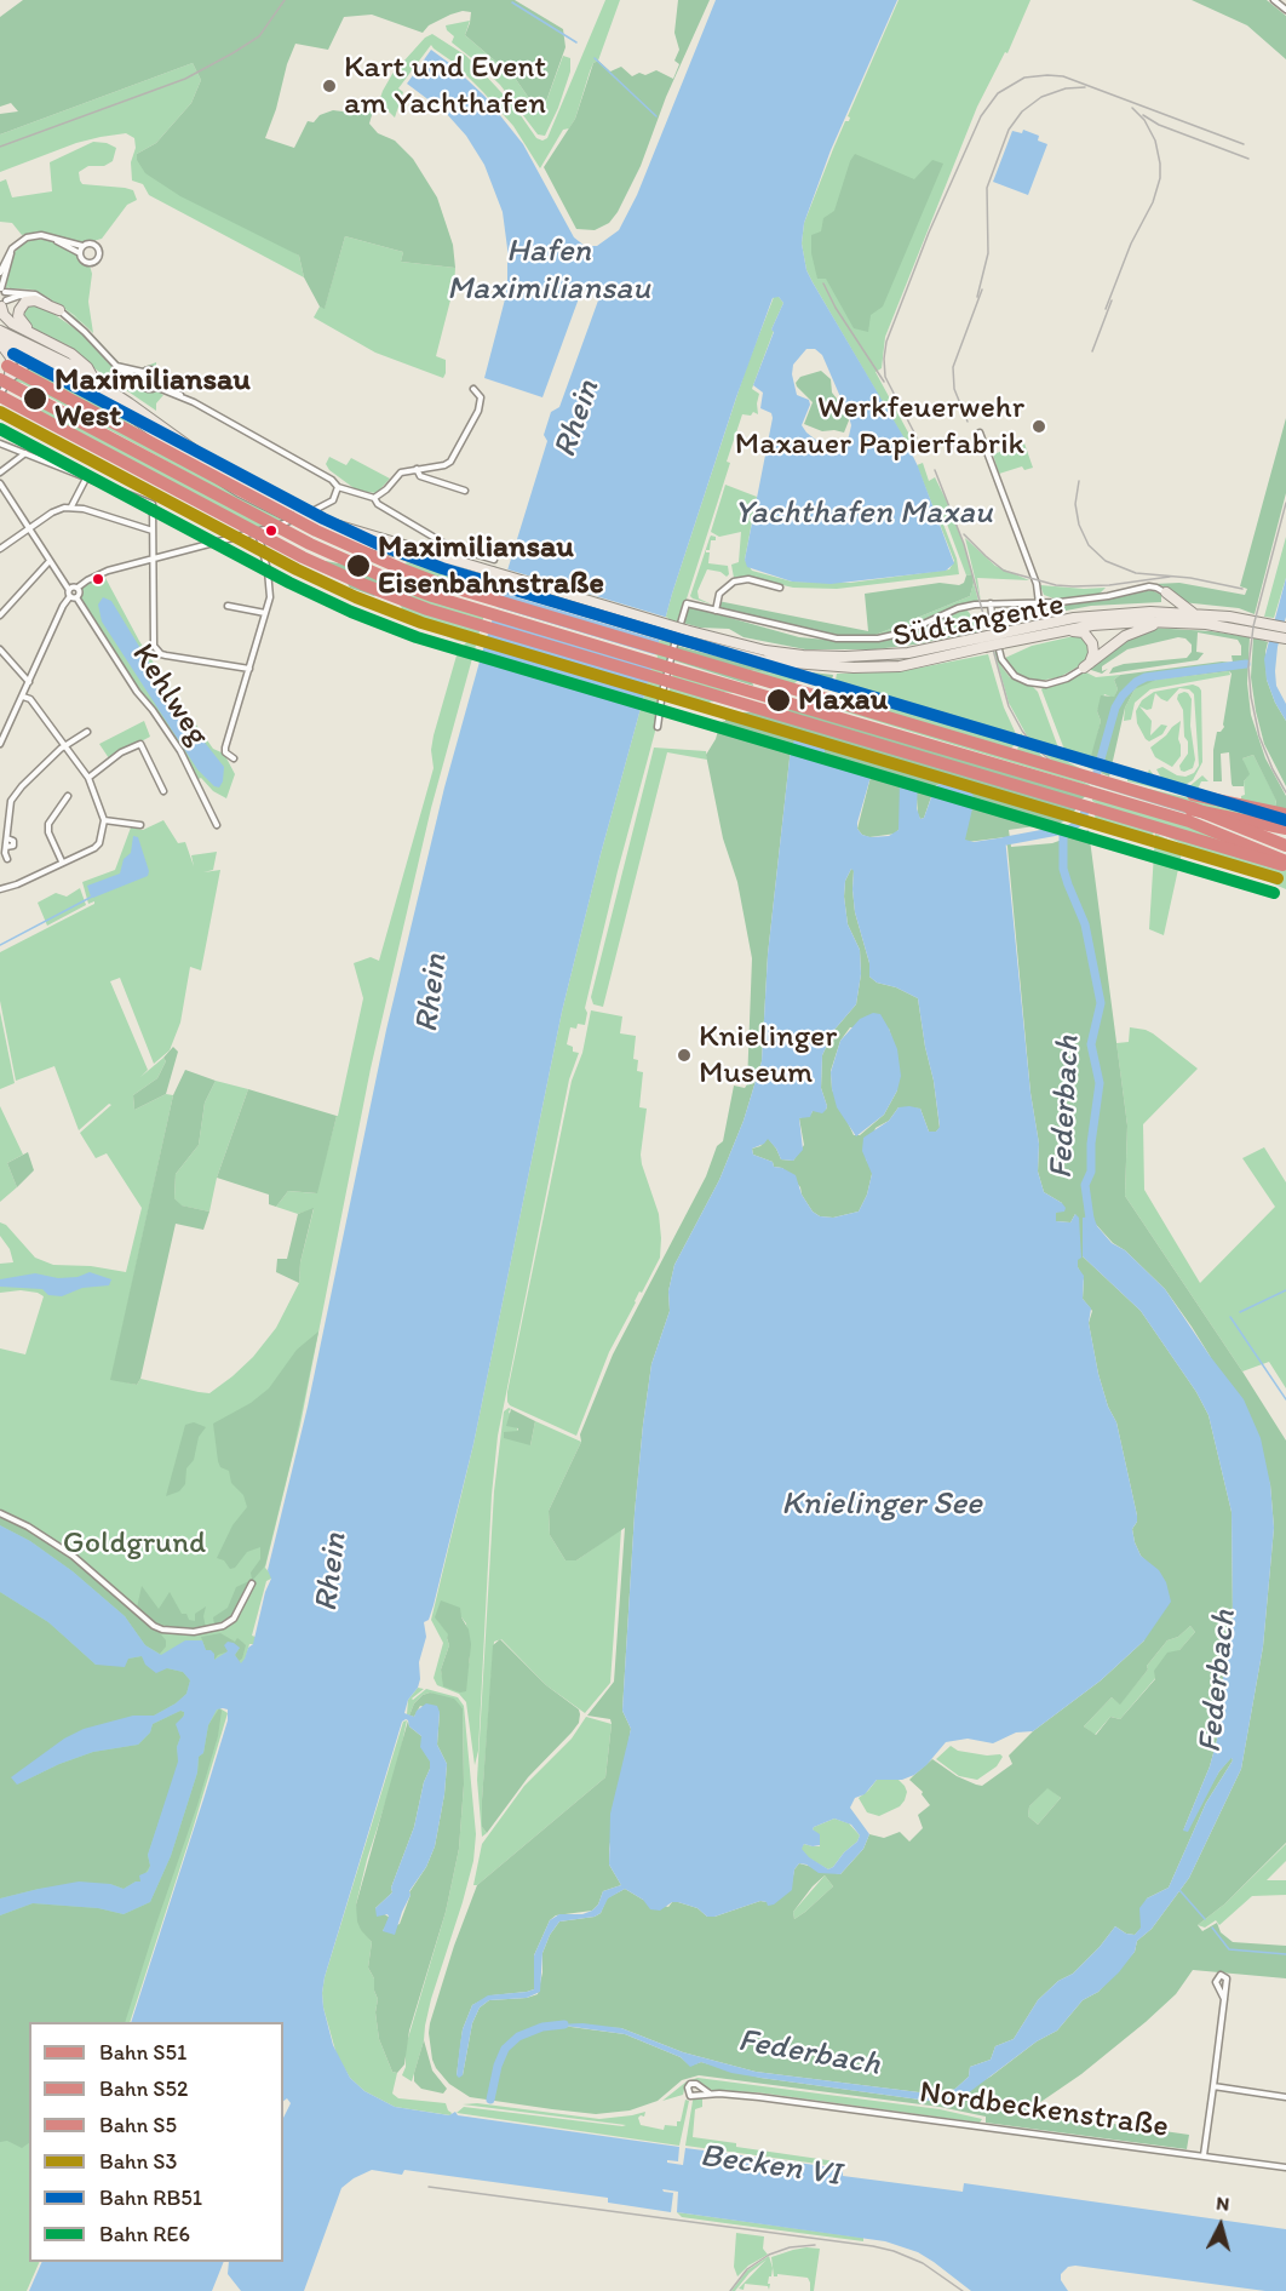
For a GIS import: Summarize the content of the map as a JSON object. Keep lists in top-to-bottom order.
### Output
{
  "streets": {
    "highway": ["Südtangente"],
    "street": ["Kehlweg", "Nordbeckenstraße"]
  },
  "water": [
    "Hafen Maximiliansau",
    "Rhein",
    "Yachthafen Maxau",
    "Federbach",
    "Knielinger See",
    "Becken VI"
  ],
  "parks": ["Goldgrund"],
  "places": [
    "Kart und Event am Yachthafen",
    "Maximiliansau West",
    "Werkfeuerwehr Maxauer Papierfabrik",
    "Maximiliansau Eisenbahnstraße",
    "Maxau",
    "Knielinger Museum"
  ],
  "lines": [
    "rail line RB51",
    "rail line S5",
    "rail line S51",
    "rail line S52",
    "rail line S3",
    "rail line RE6"
  ],
  "legend": [
    "Bahn S51",
    "Bahn S52",
    "Bahn S5",
    "Bahn S3",
    "Bahn RB51",
    "Bahn RE6"
  ],
  "north": "top"
}
